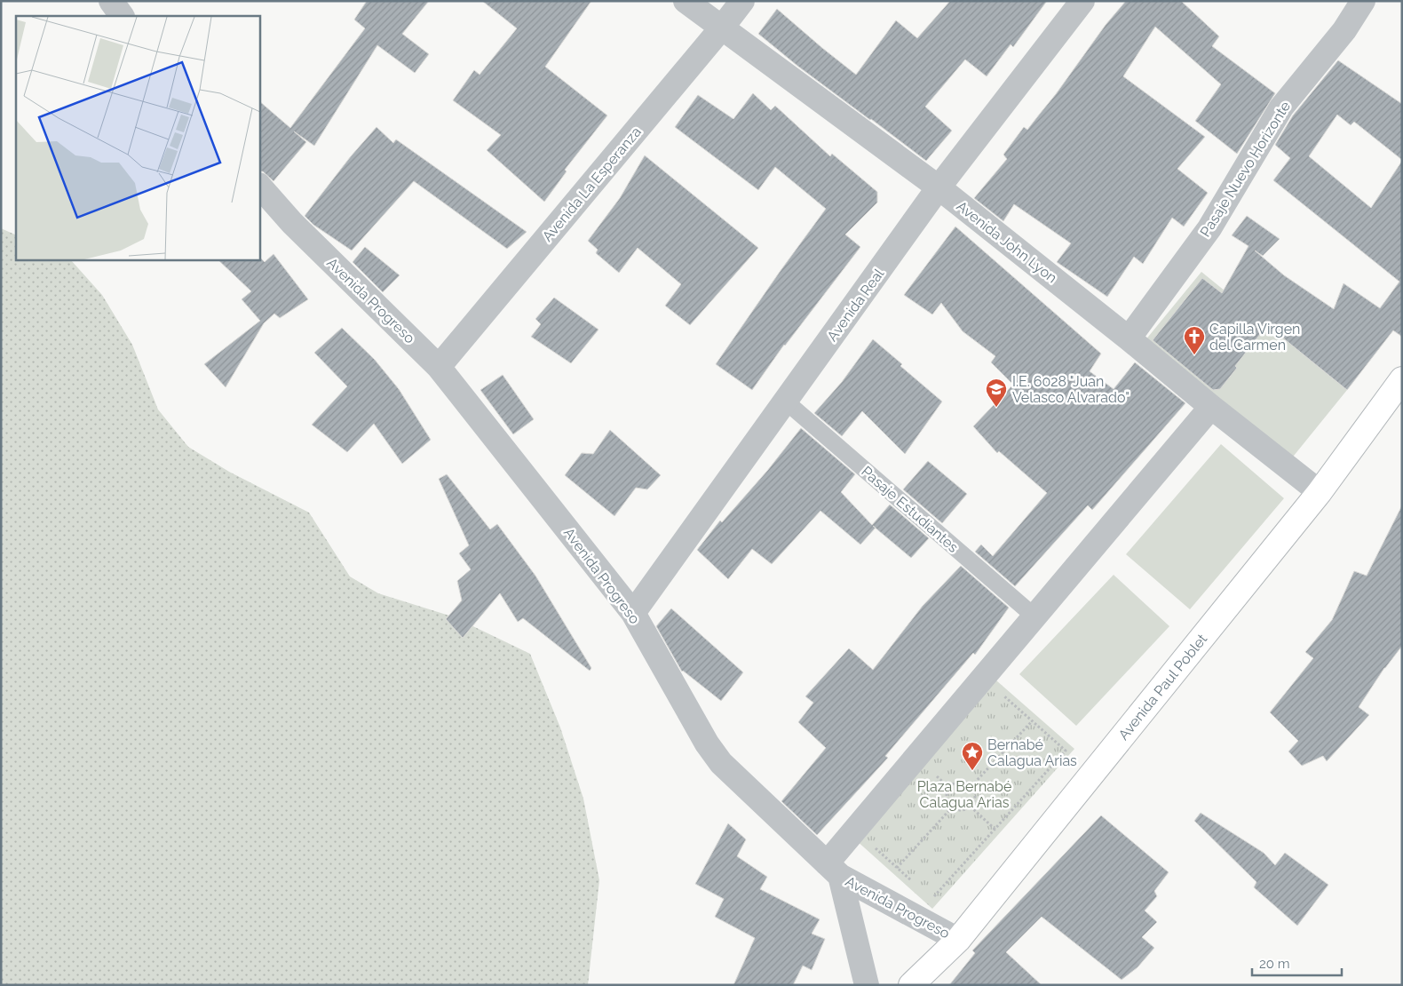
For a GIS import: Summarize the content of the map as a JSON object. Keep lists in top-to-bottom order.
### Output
{
  "streets": {
    "main road": ["Avenida Paul Poblet"],
    "street": [
      "Pasaje Nuevo Horizonte",
      "Avenida La Esperanza",
      "Avenida John Lyon",
      "Avenida Progreso",
      "Avenida Real"
    ],
    "lane": ["Pasaje Estudiantes"]
  },
  "crossings": [
    ["Pasaje Nuevo Horizonte", "Avenida John Lyon"],
    ["Avenida La Esperanza", "Avenida John Lyon"],
    ["Avenida La Esperanza", "Avenida Progreso"],
    ["Avenida John Lyon", "Avenida Real"],
    ["Avenida John Lyon", "Avenida Paul Poblet"],
    ["Avenida Progreso", "Avenida Real"],
    ["Avenida Progreso", "Avenida Paul Poblet"],
    ["Avenida Real", "Pasaje Estudiantes"]
  ],
  "parks": ["Plaza Bernabé Calagua Arias"],
  "places": {
    "church": ["Capilla Virgen del Carmen"],
    "school or university": ["I.E. 6028 \"Juan Velasco Alvarado\""],
    "place": ["Bernabé Calagua Arias"]
  },
  "scale_bar": "20 m"
}
